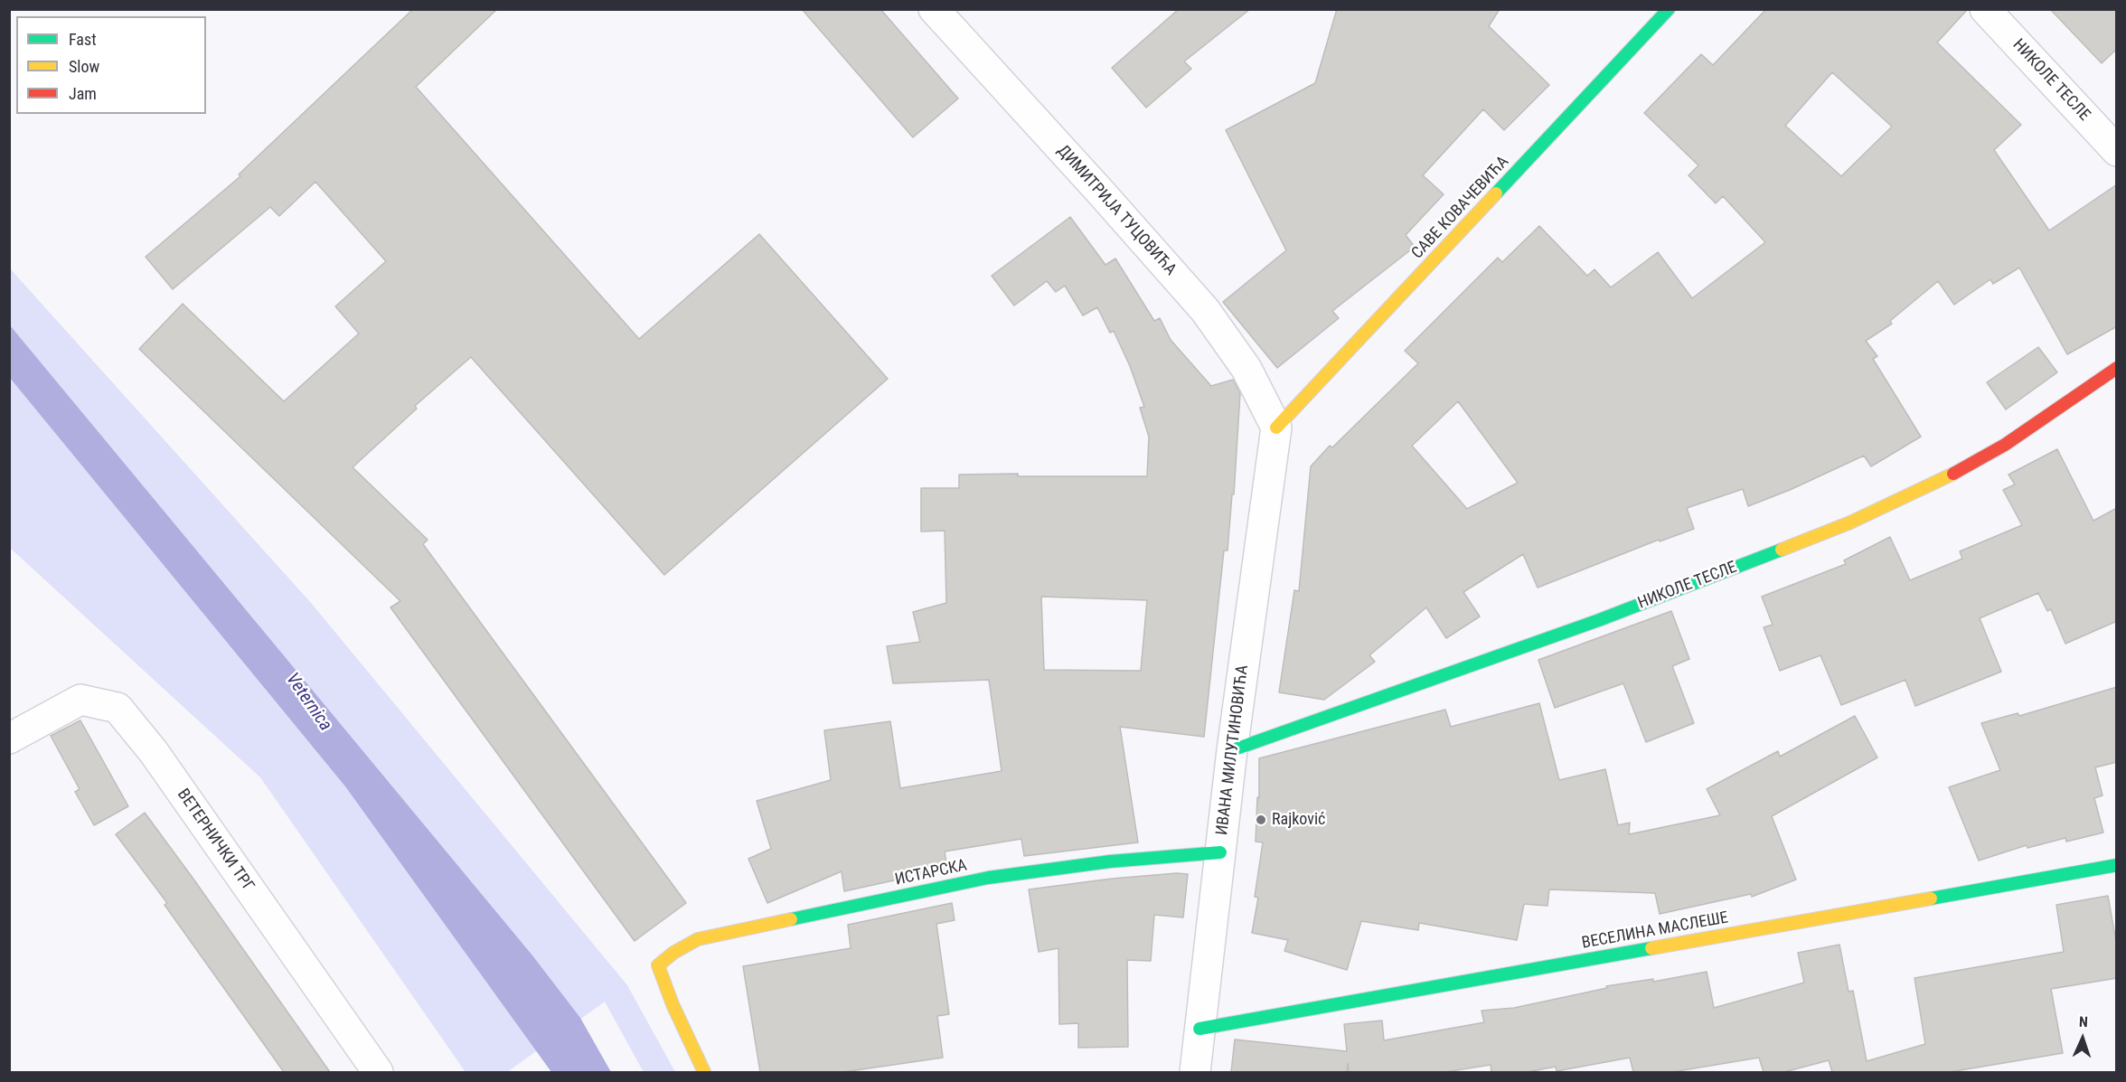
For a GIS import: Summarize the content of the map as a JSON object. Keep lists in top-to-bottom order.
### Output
{
  "streets": {
    "street": [
      "НИКОЛЕ ТЕСЛЕ",
      "САВЕ КОВАЧЕВИЋА",
      "ДИМИТРИЈА ТУЦОВИЋА",
      "ИВАНА МИЛУТИНОВИЋА",
      "ВЕТЕРНИЧКИ ТРГ",
      "ИСТАРСКА",
      "ВЕСЕЛИНА МАСЛЕШЕ"
    ]
  },
  "crossings": [
    ["НИКОЛЕ ТЕСЛЕ", "ИВАНА МИЛУТИНОВИЋА"],
    ["САВЕ КОВАЧЕВИЋА", "ДИМИТРИЈА ТУЦОВИЋА"],
    ["САВЕ КОВАЧЕВИЋА", "ИВАНА МИЛУТИНОВИЋА"],
    ["ДИМИТРИЈА ТУЦОВИЋА", "ИВАНА МИЛУТИНОВИЋА"],
    ["ИВАНА МИЛУТИНОВИЋА", "ИСТАРСКА"],
    ["ИВАНА МИЛУТИНОВИЋА", "ВЕСЕЛИНА МАСЛЕШЕ"]
  ],
  "water": ["Veternica"],
  "places": ["Rajković"],
  "legend": ["Fast", "Slow", "Jam"],
  "north": "top"
}
